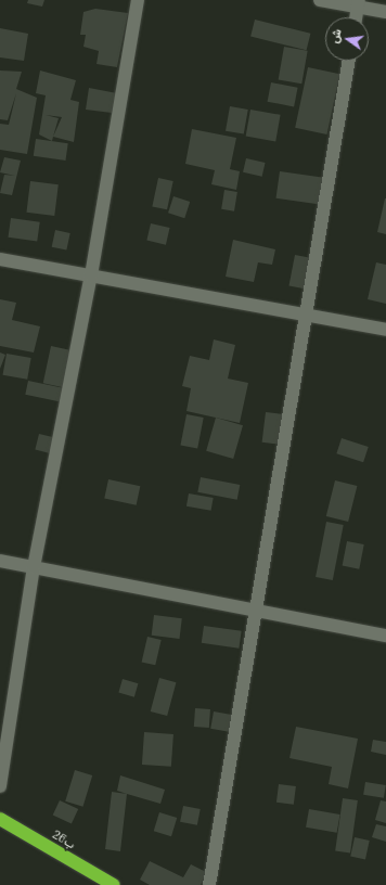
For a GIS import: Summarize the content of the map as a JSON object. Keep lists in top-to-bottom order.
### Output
{
  "streets": {
    "highway": ["26ب"]
  },
  "north": "left"
}
